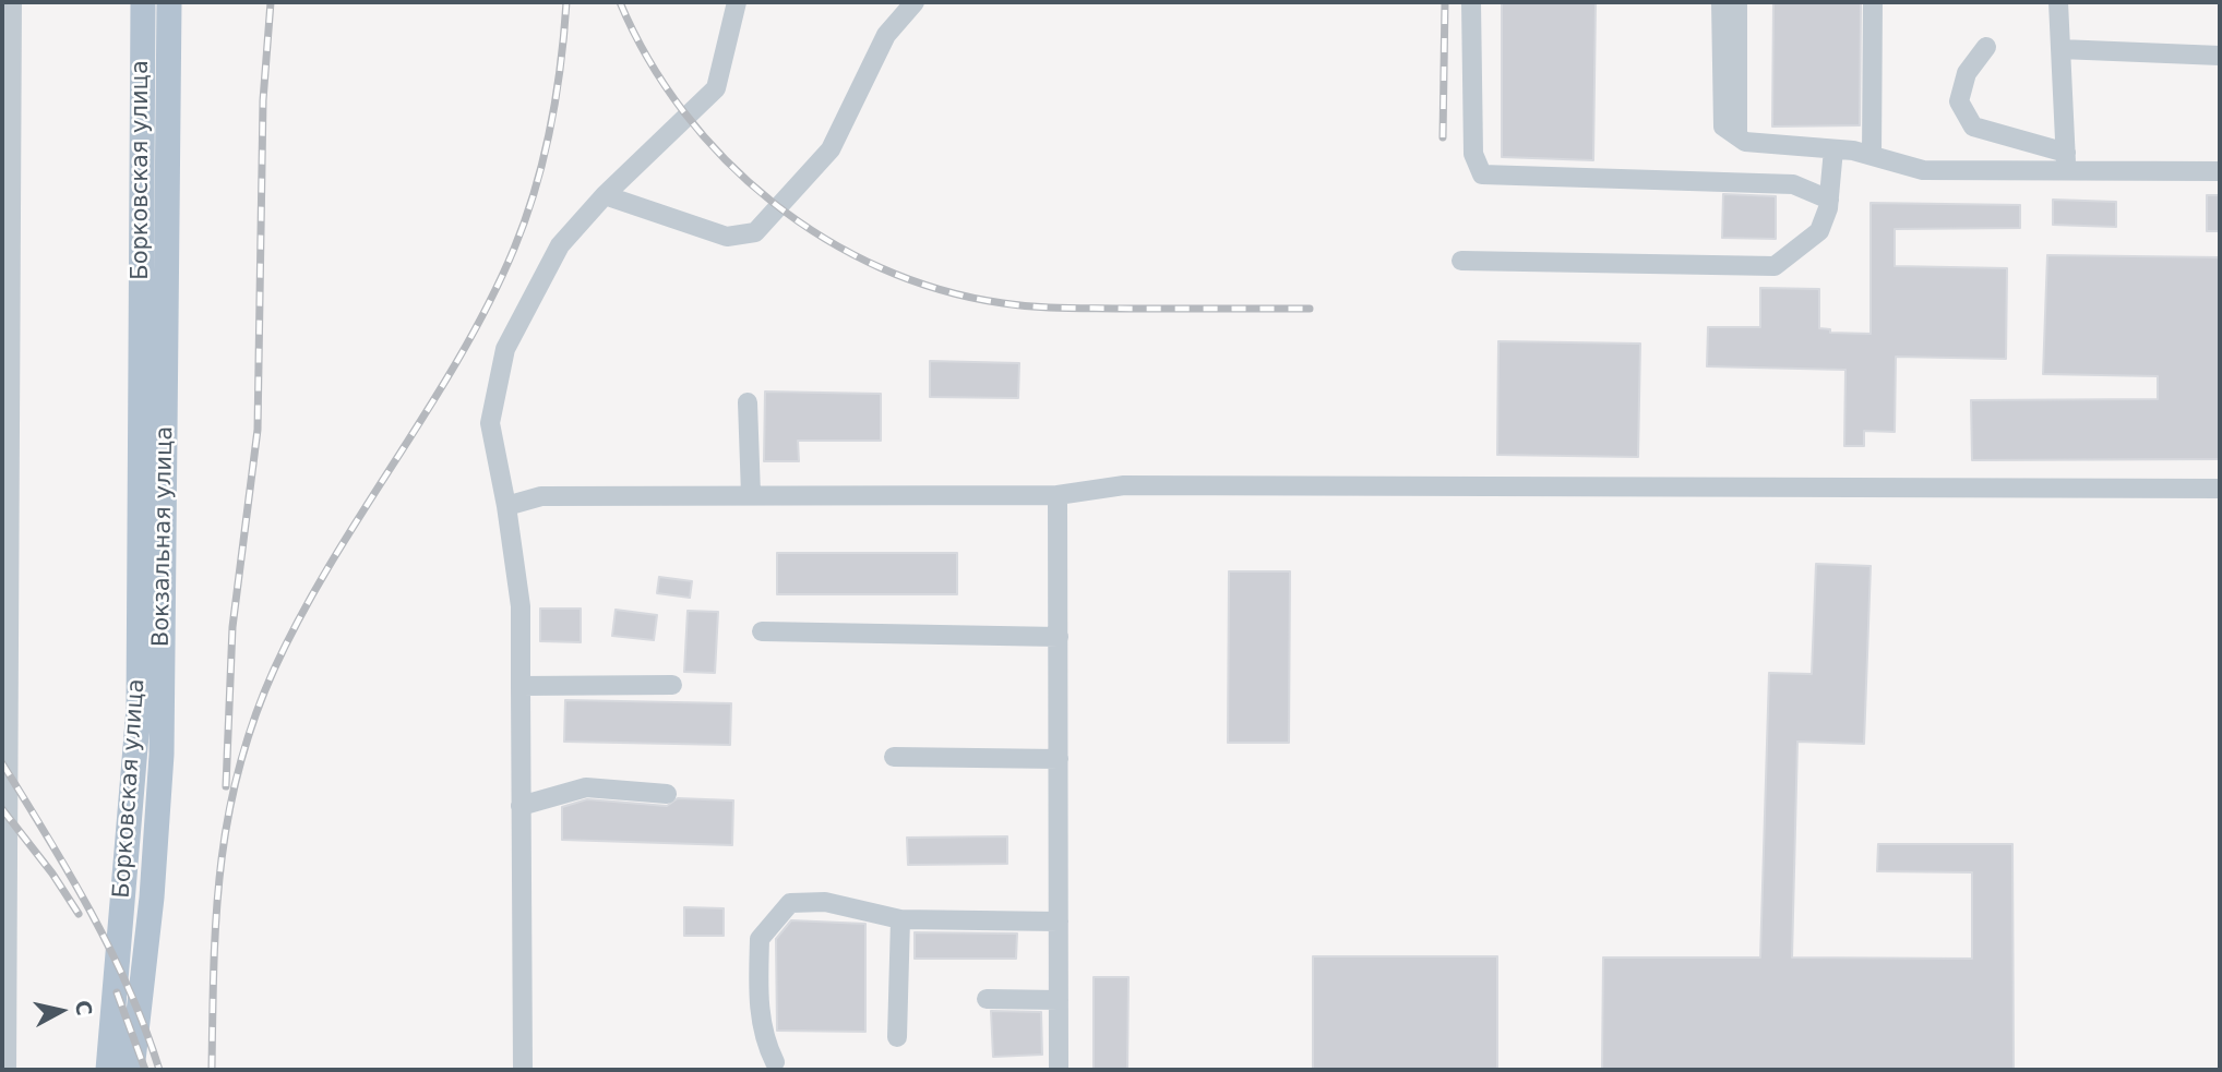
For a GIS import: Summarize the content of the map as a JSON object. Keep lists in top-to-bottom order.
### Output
{
  "streets": {
    "main road": ["Борковская улица", "Вокзальная улица"]
  },
  "north": "right"
}
